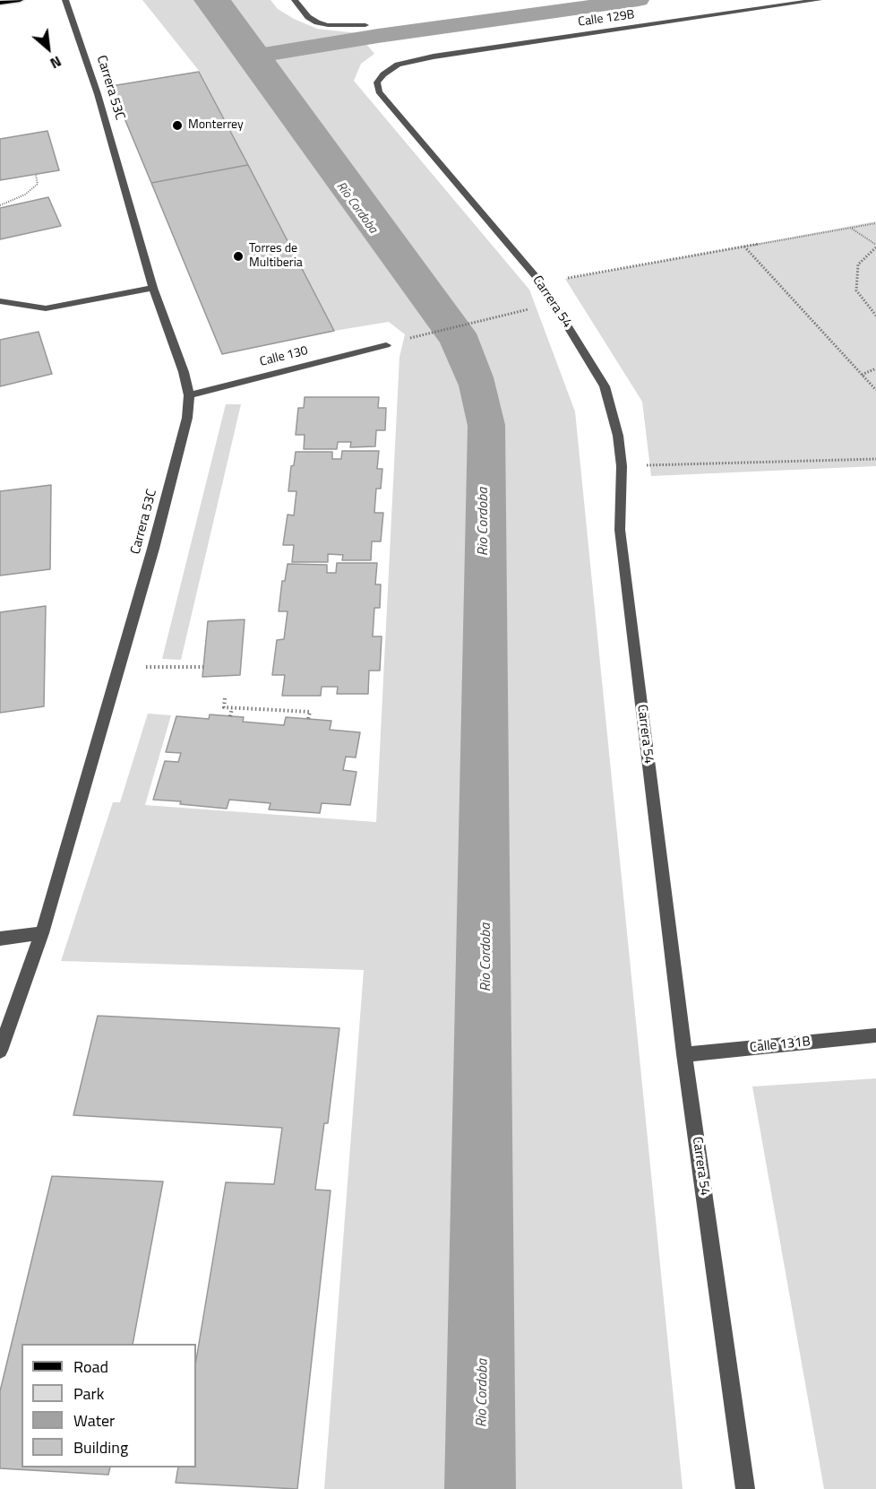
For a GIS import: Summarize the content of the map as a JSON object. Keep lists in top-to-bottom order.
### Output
{
  "streets": {
    "street": [
      "Calle 129B",
      "Carrera 53C",
      "Carrera 54",
      "Calle 130",
      "Calle 131B"
    ]
  },
  "crossings": [
    ["Calle 129B", "Carrera 54"],
    ["Carrera 53C", "Calle 130"],
    ["Carrera 54", "Calle 131B"]
  ],
  "water": ["Río Cordoba", "Rio Cordoba"],
  "places": ["Monterrey", "Torres de Multiberia"],
  "legend": [
    "Road",
    "Park",
    "Water",
    "Building"
  ],
  "north": "bottom right"
}
